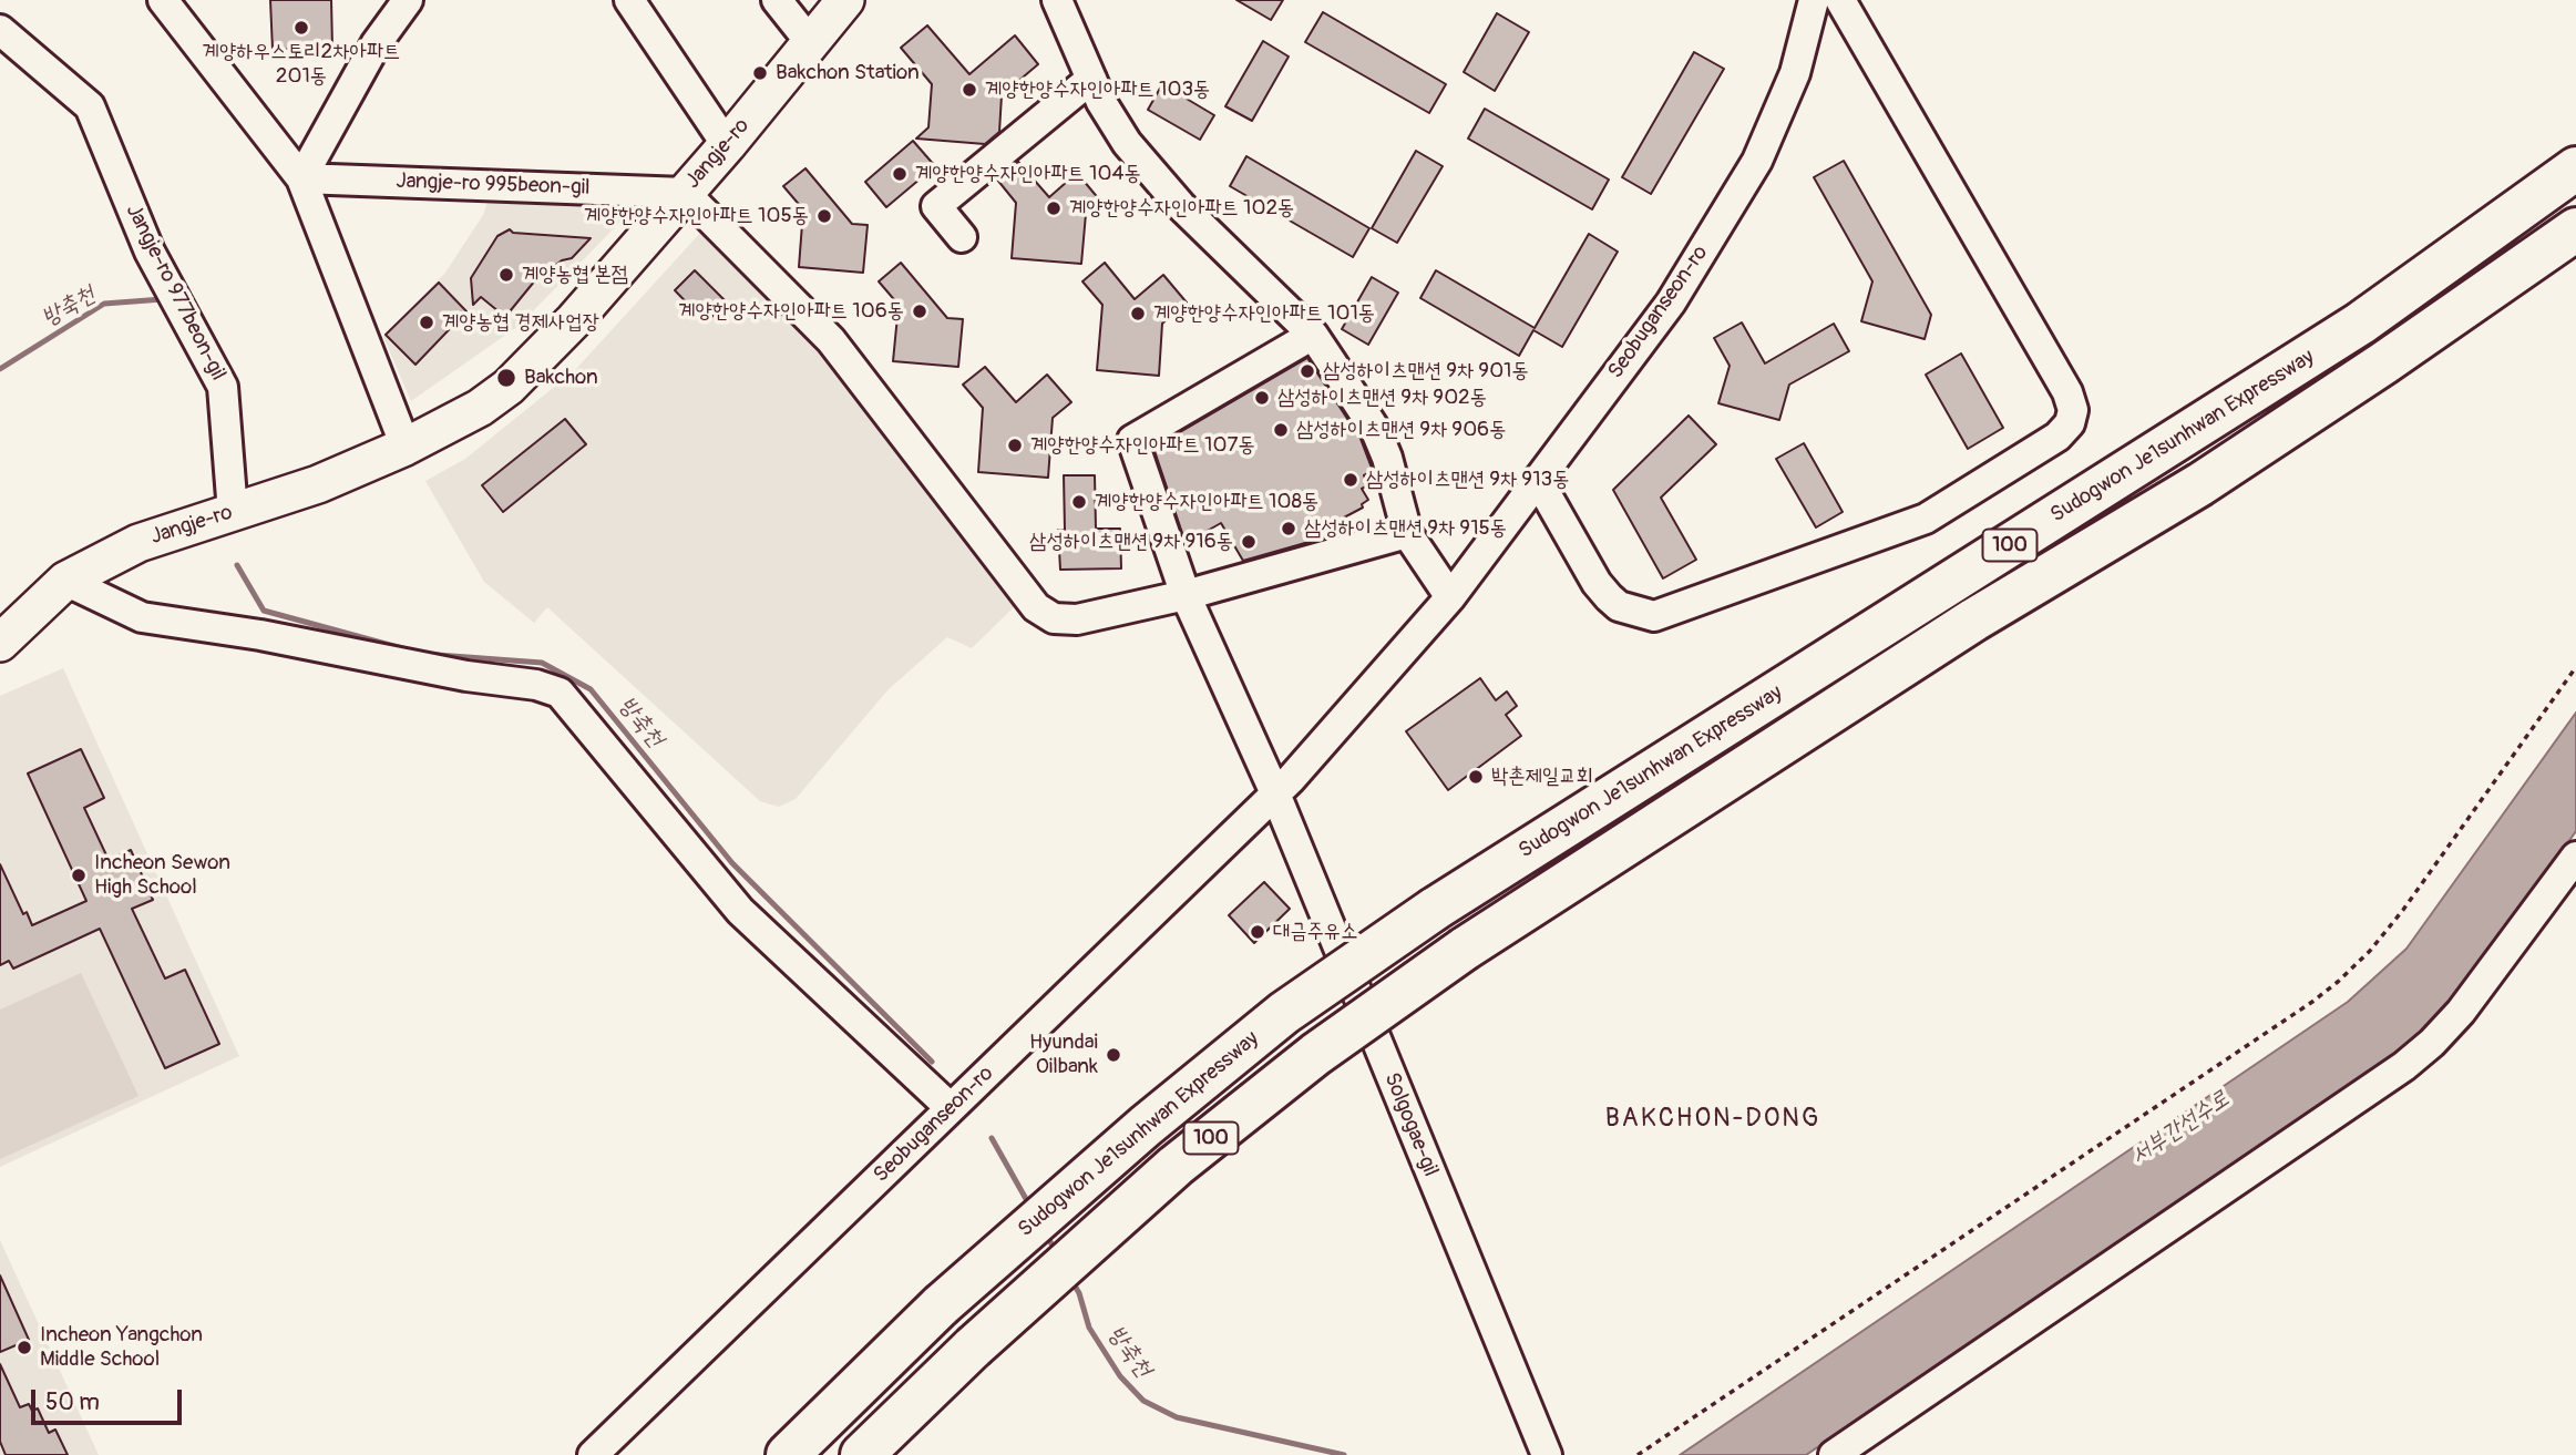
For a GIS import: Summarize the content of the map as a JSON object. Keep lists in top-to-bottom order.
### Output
{
  "streets": {
    "highway": ["Sudogwon Je1sunhwan Expressway", "100"],
    "main road": ["Jangje-ro"],
    "street": [
      "Jangje-ro 995beon-gil",
      "Jangje-ro 977beon-gil",
      "Seobuganseon-ro",
      "Solgogae-gil"
    ]
  },
  "crossings": [
    ["Jangje-ro", "Jangje-ro 995beon-gil"],
    ["Jangje-ro", "Jangje-ro 977beon-gil"],
    ["Seobuganseon-ro", "Solgogae-gil"]
  ],
  "districts": ["BAKCHON-DONG"],
  "water": ["방축천", "서부간선수로"],
  "places": [
    "계양하우스토리2차아파트 201동",
    "Bakchon Station",
    "계양한양수자인아파트 103동",
    "계양한양수자인아파트 104동",
    "계양한양수자인아파트 102동",
    "계양한양수자인아파트 105동",
    "계양농협 본점",
    "계양한양수자인아파트 106동",
    "계양한양수자인아파트 101동",
    "계양농협 경제사업장",
    "삼성하이츠맨션 9차 901동",
    "Bakchon",
    "삼성하이츠맨션 9차 902동",
    "삼성하이츠맨션 9차 906동",
    "계양한양수자인아파트 107동",
    "삼성하이츠맨션 9차 913동",
    "계양한양수자인아파트 108동",
    "삼성하이츠맨션 9차 915동",
    "삼성하이츠맨션 9차 916동",
    "박촌제일교회",
    "Incheon Sewon High School",
    "대금주유소",
    "Hyundai Oilbank",
    "Incheon Yangchon Middle School"
  ],
  "scale_bar": "50 m"
}
